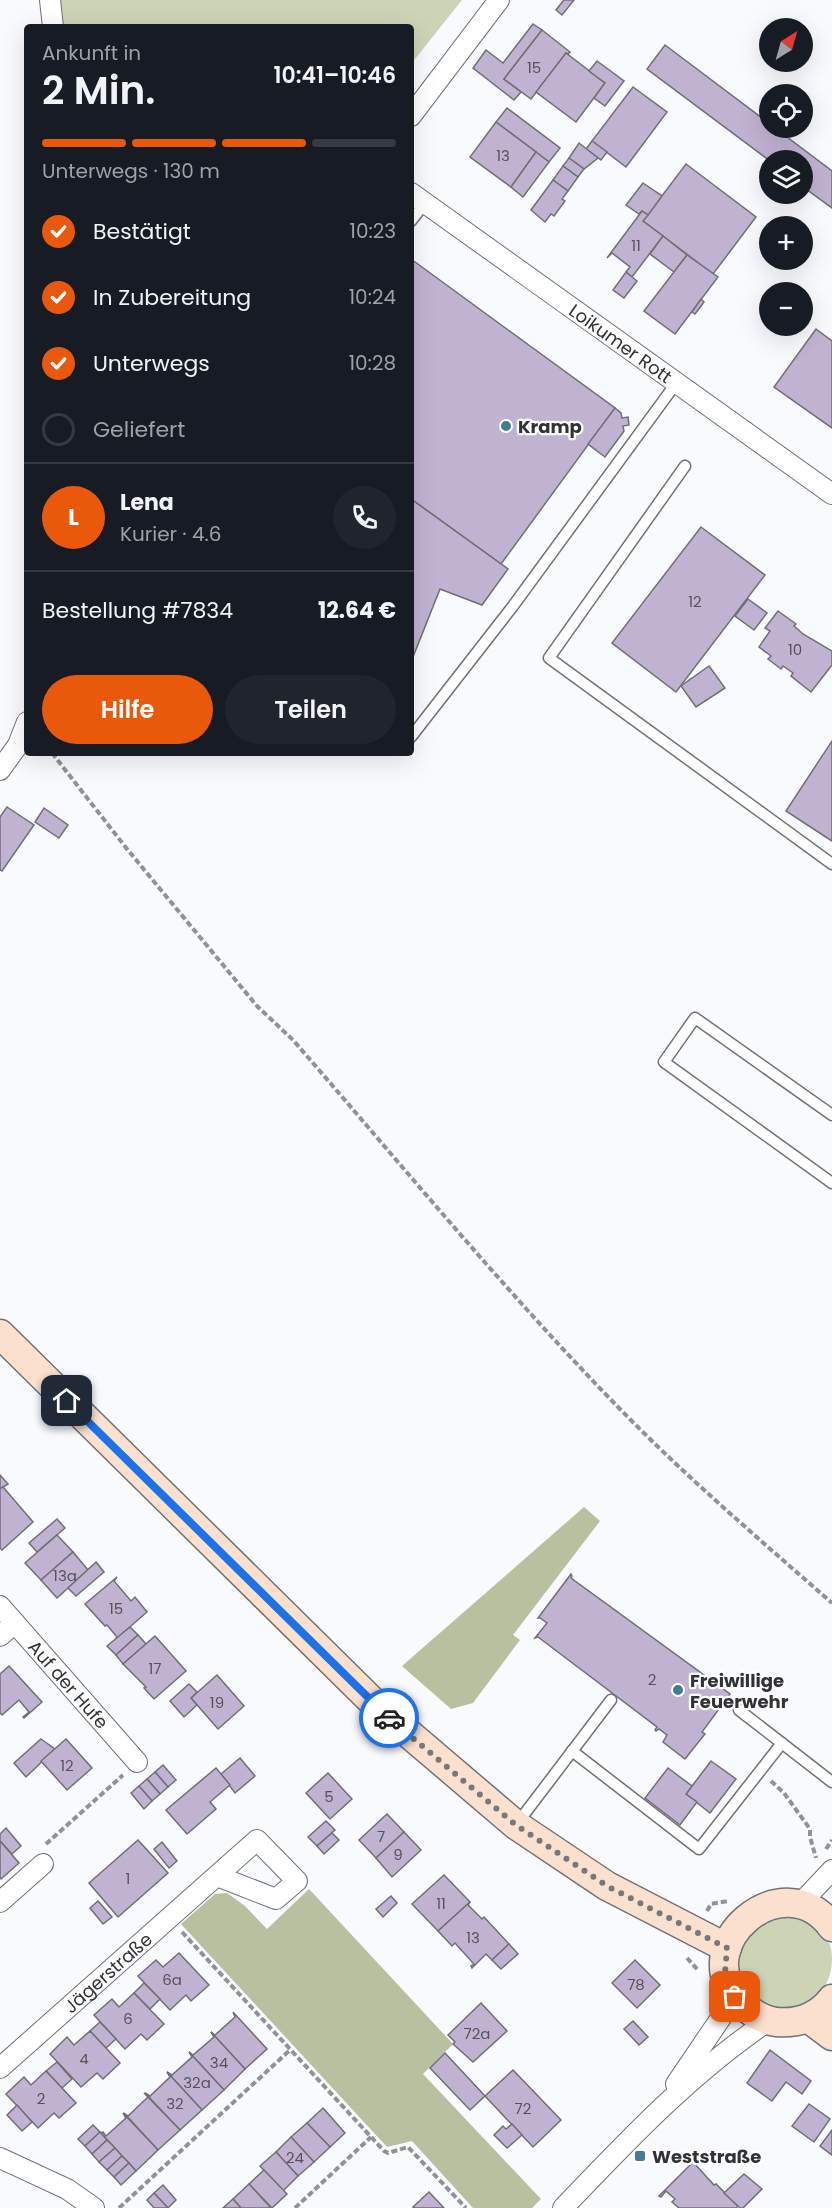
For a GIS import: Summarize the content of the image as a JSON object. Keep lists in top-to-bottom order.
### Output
{
  "streets": {
    "street": ["Loikumer Rott", "Auf der Hufe", "Jägerstraße"]
  },
  "places": {
    "other": ["Kramp", "Freiwillige Feuerwehr"],
    "transit": ["Weststraße"]
  },
  "house_numbers": [
    "15",
    "13",
    "11",
    "12",
    "10",
    "13a",
    "15",
    "17",
    "2",
    "19",
    "12",
    "5",
    "7",
    "9",
    "1",
    "11",
    "13",
    "6a",
    "78",
    "6",
    "72a",
    "4",
    "34",
    "32a",
    "2",
    "32",
    "72",
    "24"
  ],
  "north": "top right",
  "page": {
    "map_buttons": ["+", "−"],
    "heading": ["2 Min.", "Ankunft in", "10:41–10:46"],
    "panel": [
      "Lena",
      "Kurier · 4.6",
      "Bestellung #7834",
      "12.64 €"
    ],
    "bar": "Unterwegs · 130 m",
    "list": [
      ["Bestätigt", "10:23"],
      ["In Zubereitung", "10:24"],
      ["Unterwegs", "10:28"],
      "Geliefert"
    ],
    "round": "L",
    "buttons": ["Hilfe", "Teilen"]
  }
}
